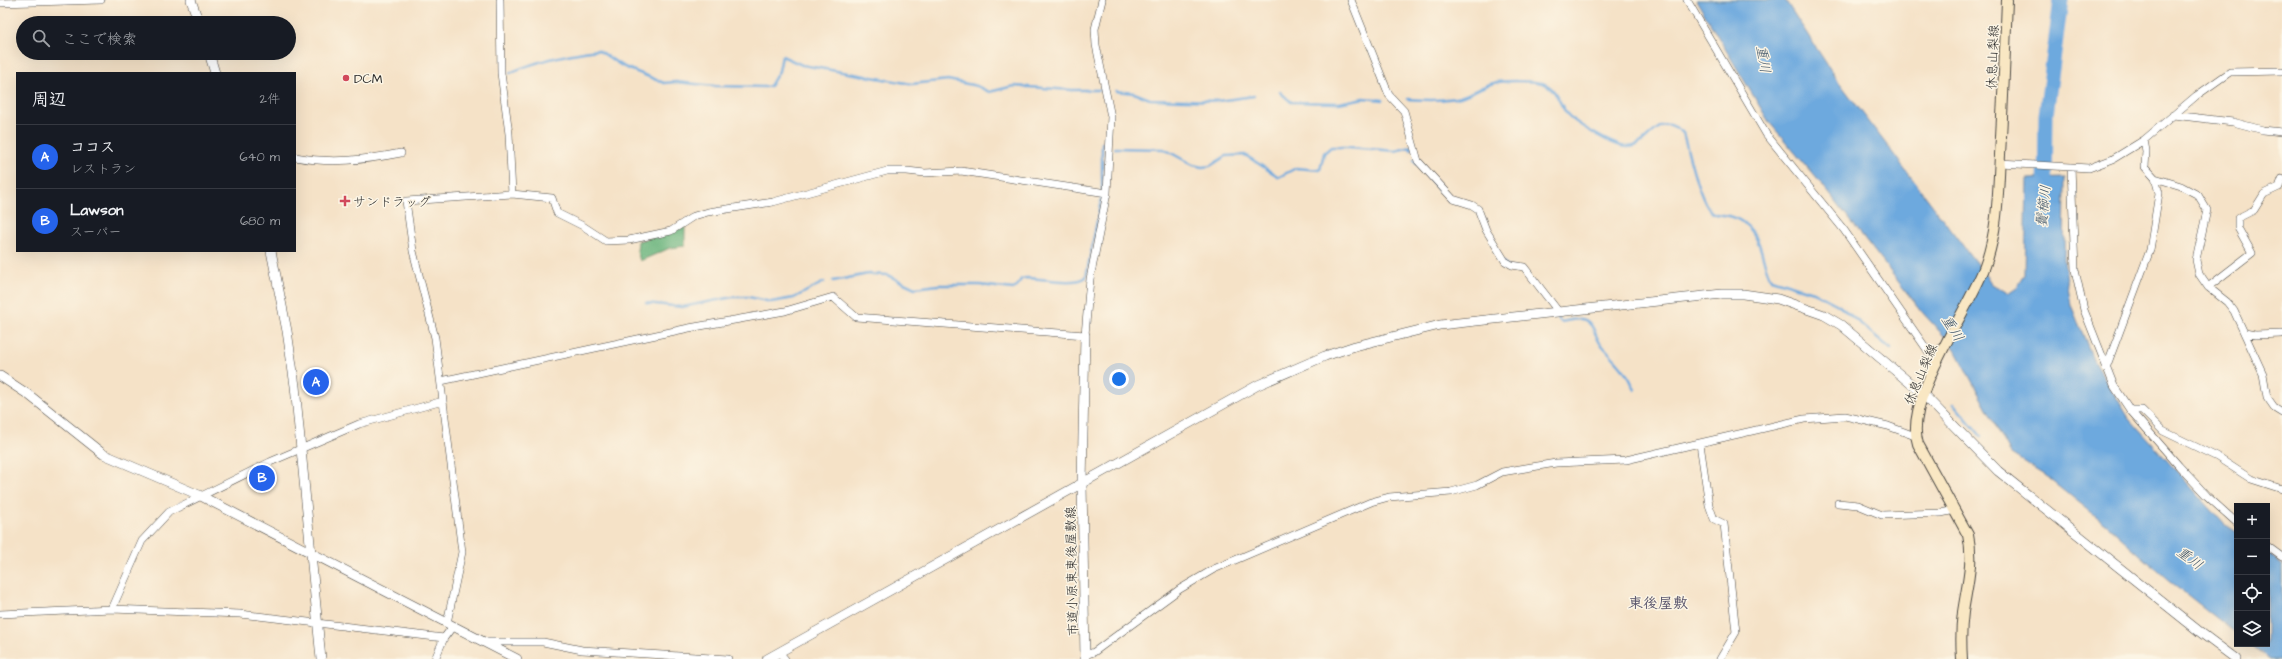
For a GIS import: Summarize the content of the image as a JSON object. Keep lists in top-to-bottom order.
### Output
{
  "streets": {
    "main road": ["休息山梨線"],
    "street": ["市道小原東東後屋敷線"]
  },
  "districts": ["東後屋敷"],
  "water": ["重川", "鬢櫛川"],
  "places": {
    "other": ["DCM"],
    "health": ["サンドラッグ"]
  },
  "page": {
    "search": "ここで検索",
    "heading": ["周辺", "2件"],
    "list": [
      {
        "mark": "A",
        "name": "ココス",
        "note": "レストラン",
        "value": "640 m"
      },
      {
        "mark": "B",
        "name": "Lawson",
        "note": "スーパー",
        "value": "680 m"
      }
    ],
    "pins": ["A", "B"],
    "map_buttons": ["+", "−"]
  }
}
